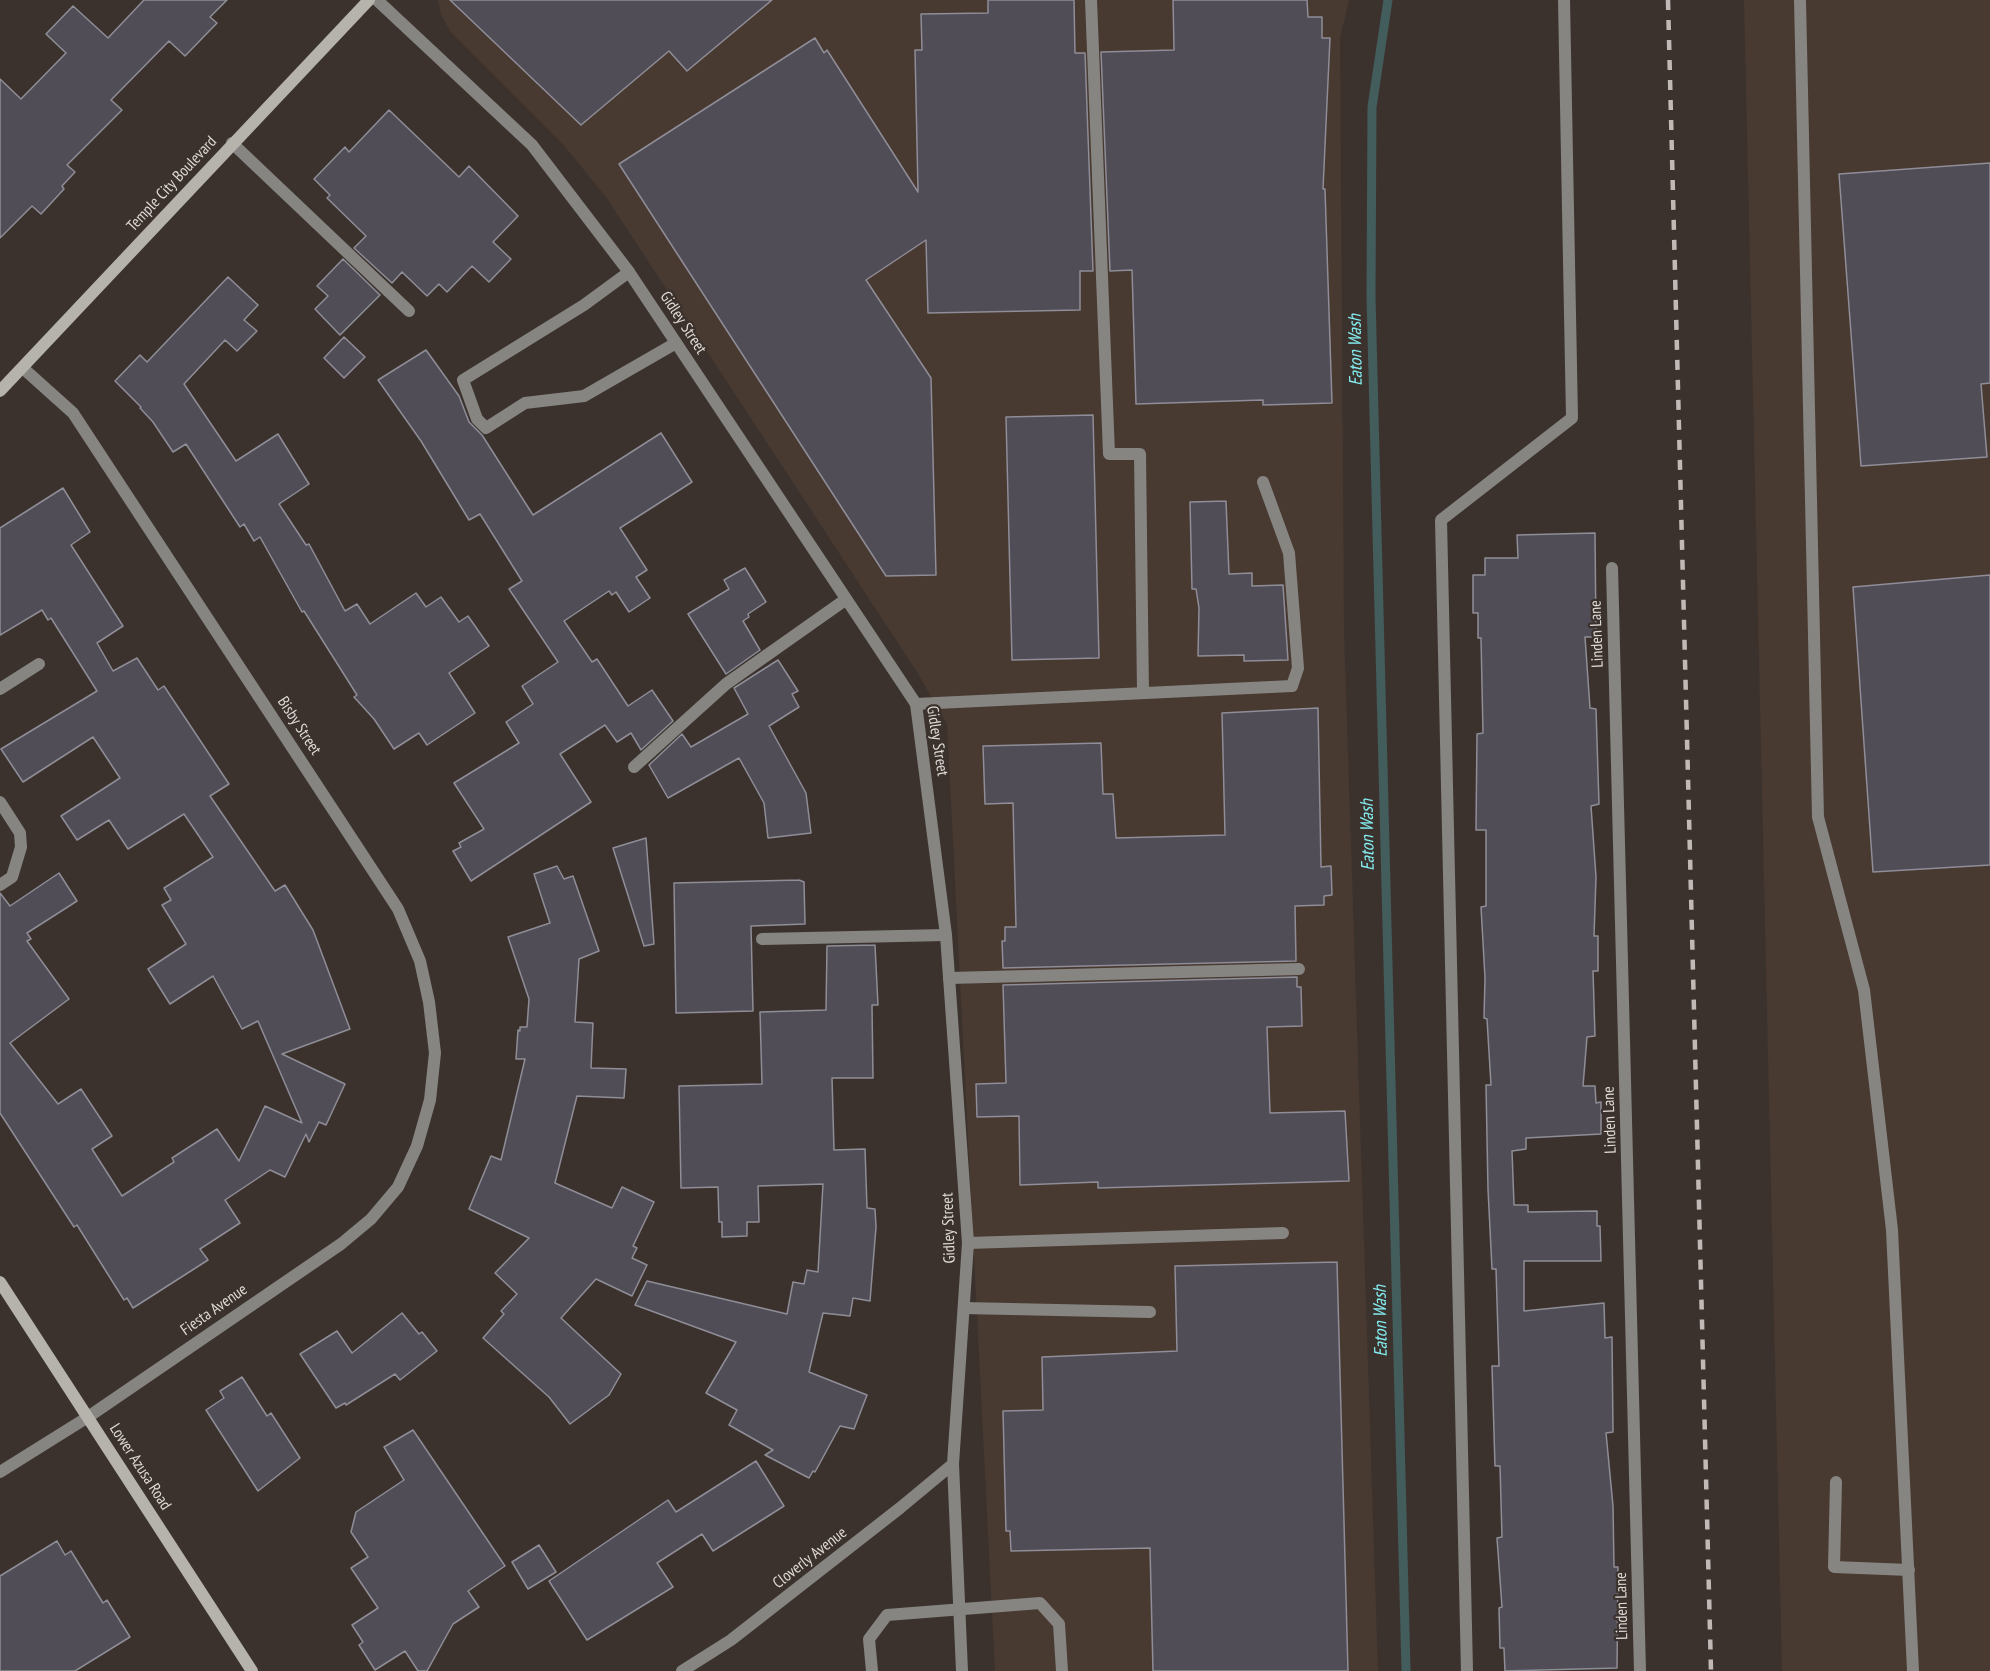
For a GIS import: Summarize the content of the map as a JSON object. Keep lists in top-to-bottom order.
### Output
{
  "streets": {
    "main road": ["Temple City Boulevard", "Lower Azusa Road"],
    "street": [
      "Gidley Street",
      "Linden Lane",
      "Bisby Street",
      "Fiesta Avenue",
      "Cloverly Avenue"
    ]
  },
  "crossings": [
    ["Temple City Boulevard", "Bisby Street"],
    ["Gidley Street", "Cloverly Avenue"],
    ["Bisby Street", "Fiesta Avenue"],
    ["Fiesta Avenue", "Lower Azusa Road"]
  ],
  "water": ["Eaton Wash"]
}
